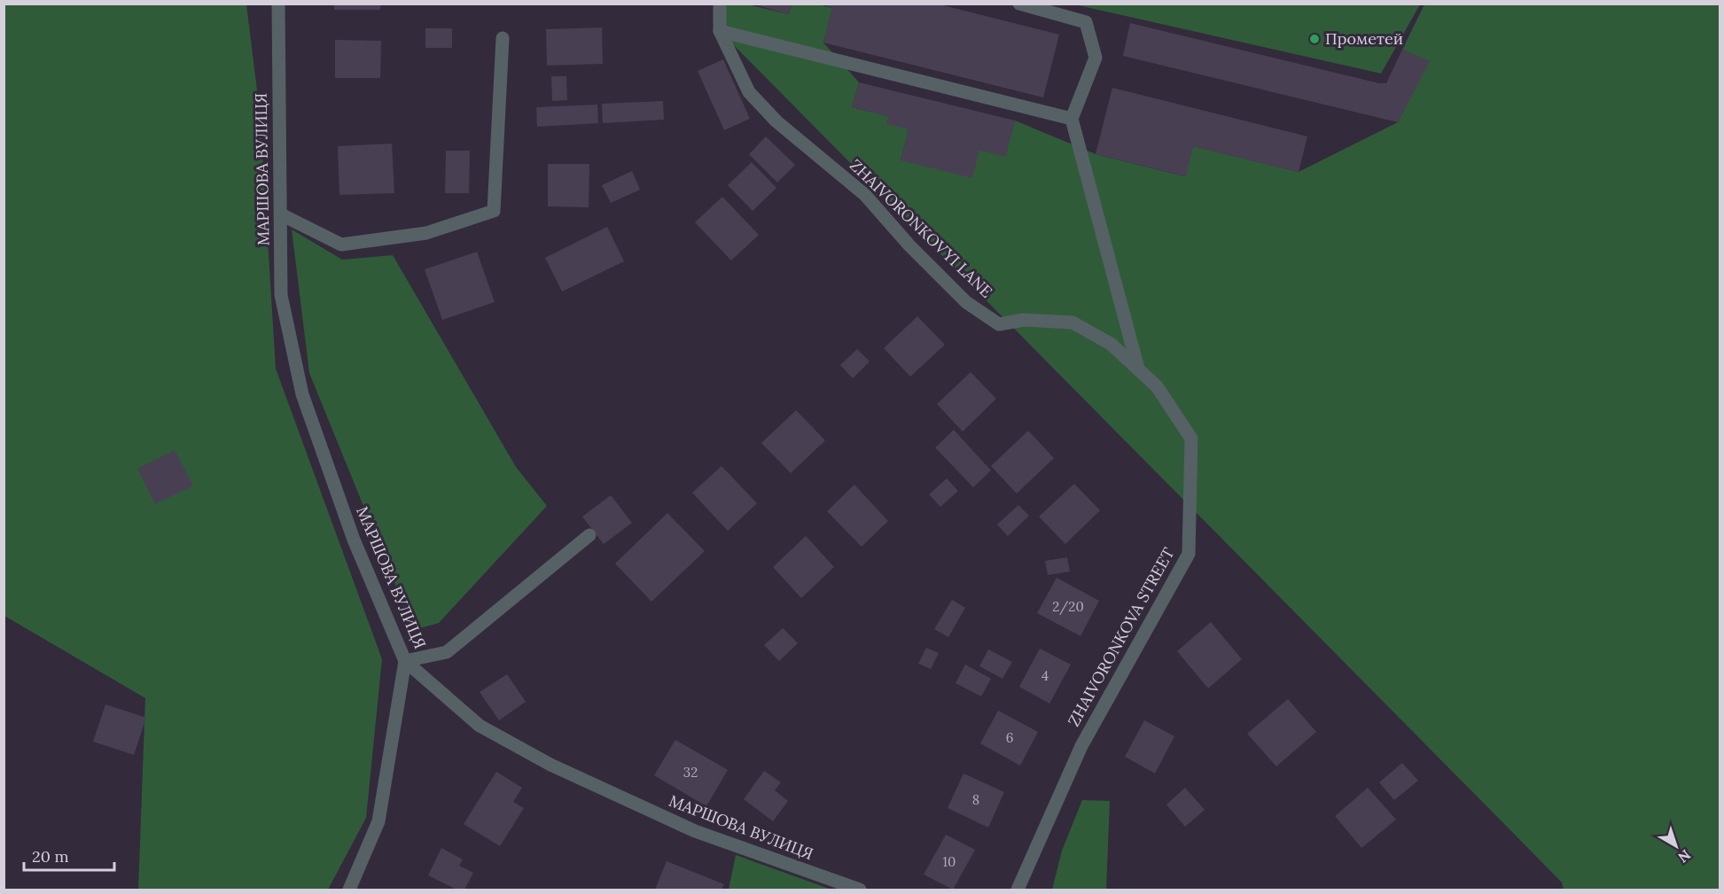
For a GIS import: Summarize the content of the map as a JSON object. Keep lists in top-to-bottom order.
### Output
{
  "streets": {
    "street": ["МАРШОВА ВУЛИЦЯ", "ZHAIVORONKOVYI LANE", "ZHAIVORONKOVA STREET"]
  },
  "crossings": [
    ["ZHAIVORONKOVYI LANE", "ZHAIVORONKOVA STREET"]
  ],
  "places": ["Прометей"],
  "house_numbers": [
    "2/20",
    "4",
    "6",
    "32",
    "8",
    "10"
  ],
  "scale_bar": "20 m",
  "north": "bottom right"
}
